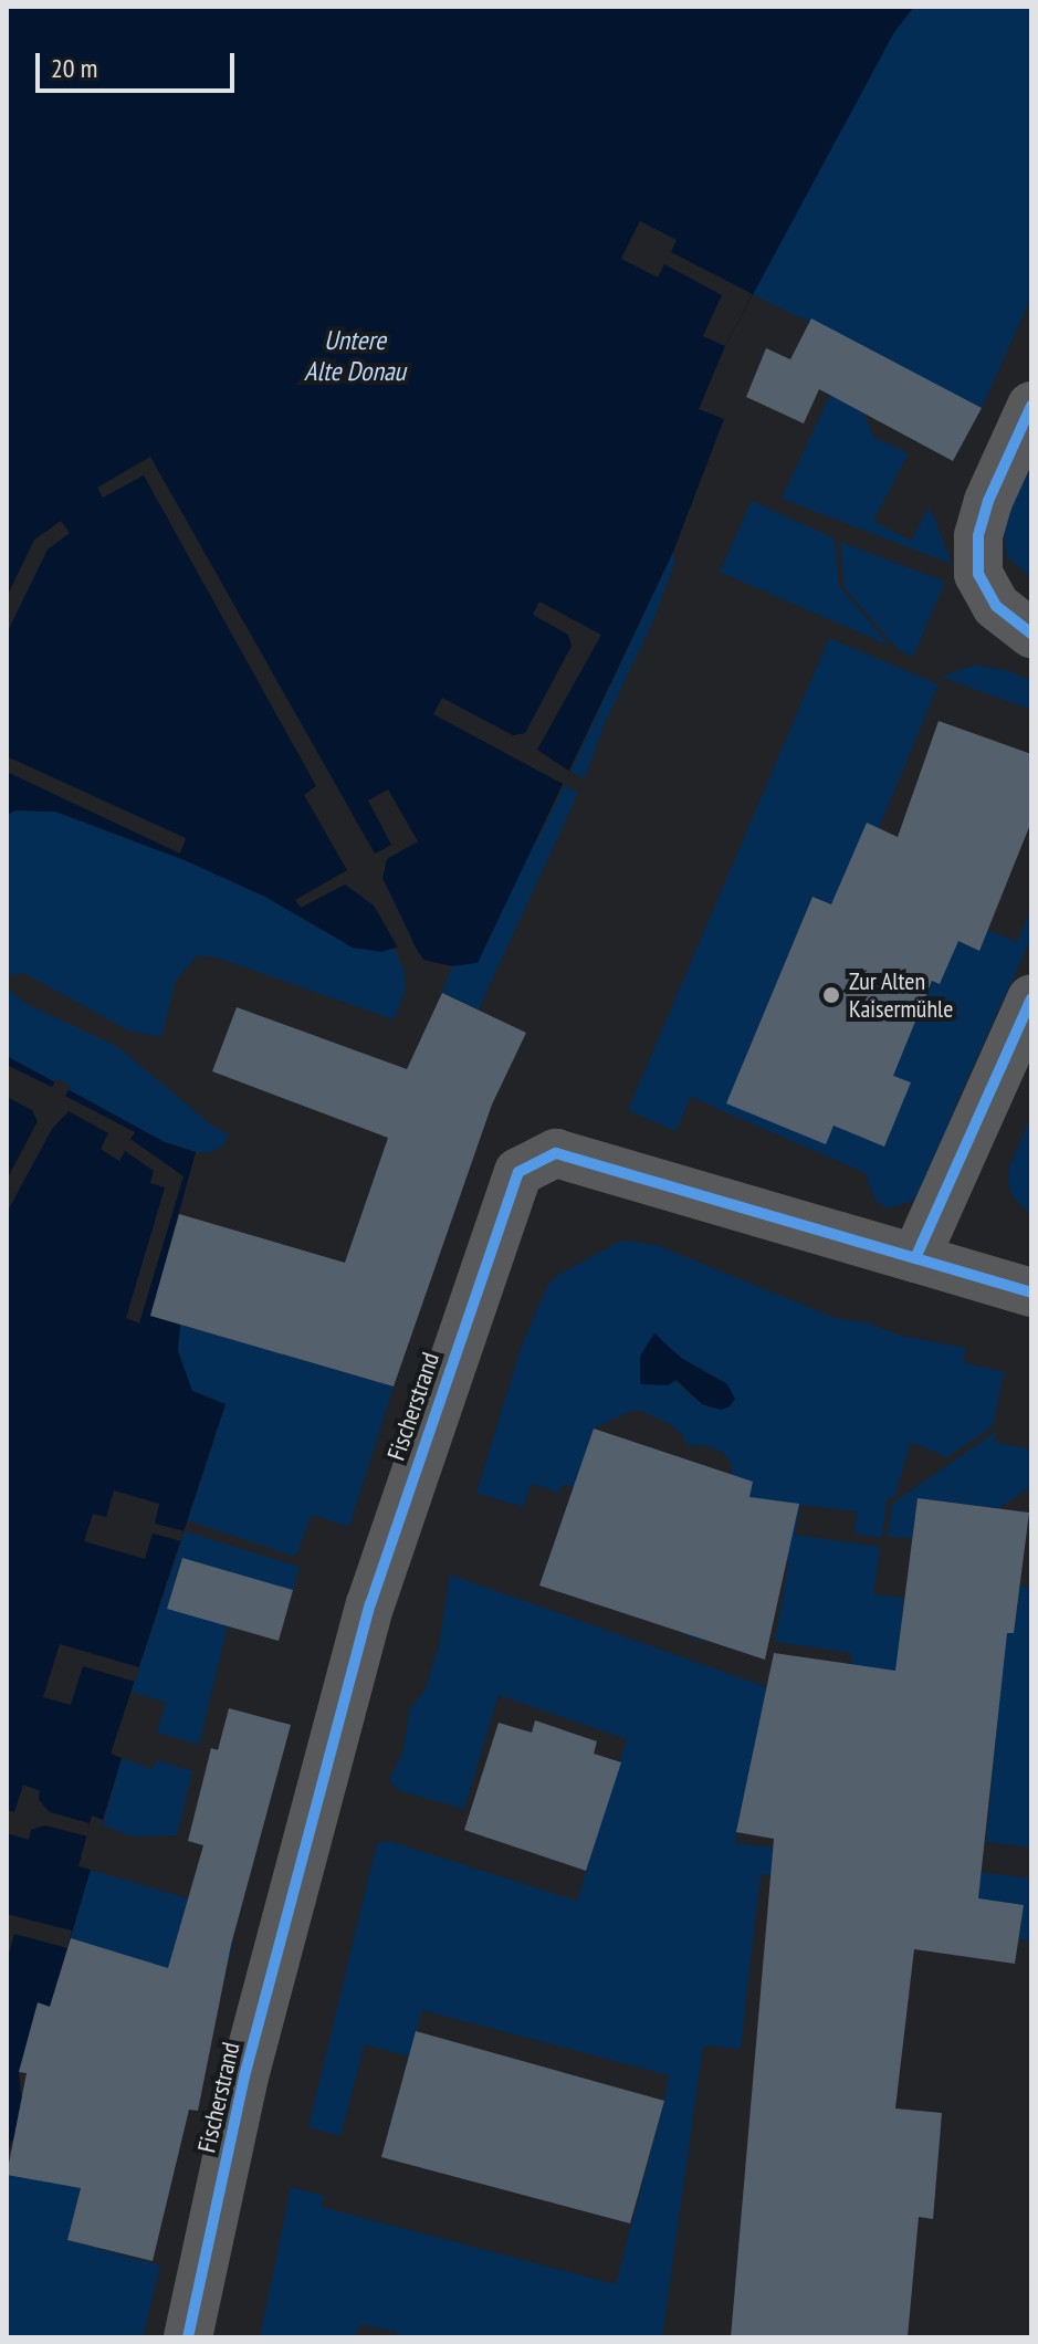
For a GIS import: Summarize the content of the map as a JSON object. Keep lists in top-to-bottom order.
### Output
{
  "streets": {
    "street": ["Fischerstrand"]
  },
  "water": ["Untere Alte Donau"],
  "places": ["Zur Alten Kaisermühle"],
  "scale_bar": "20 m"
}
